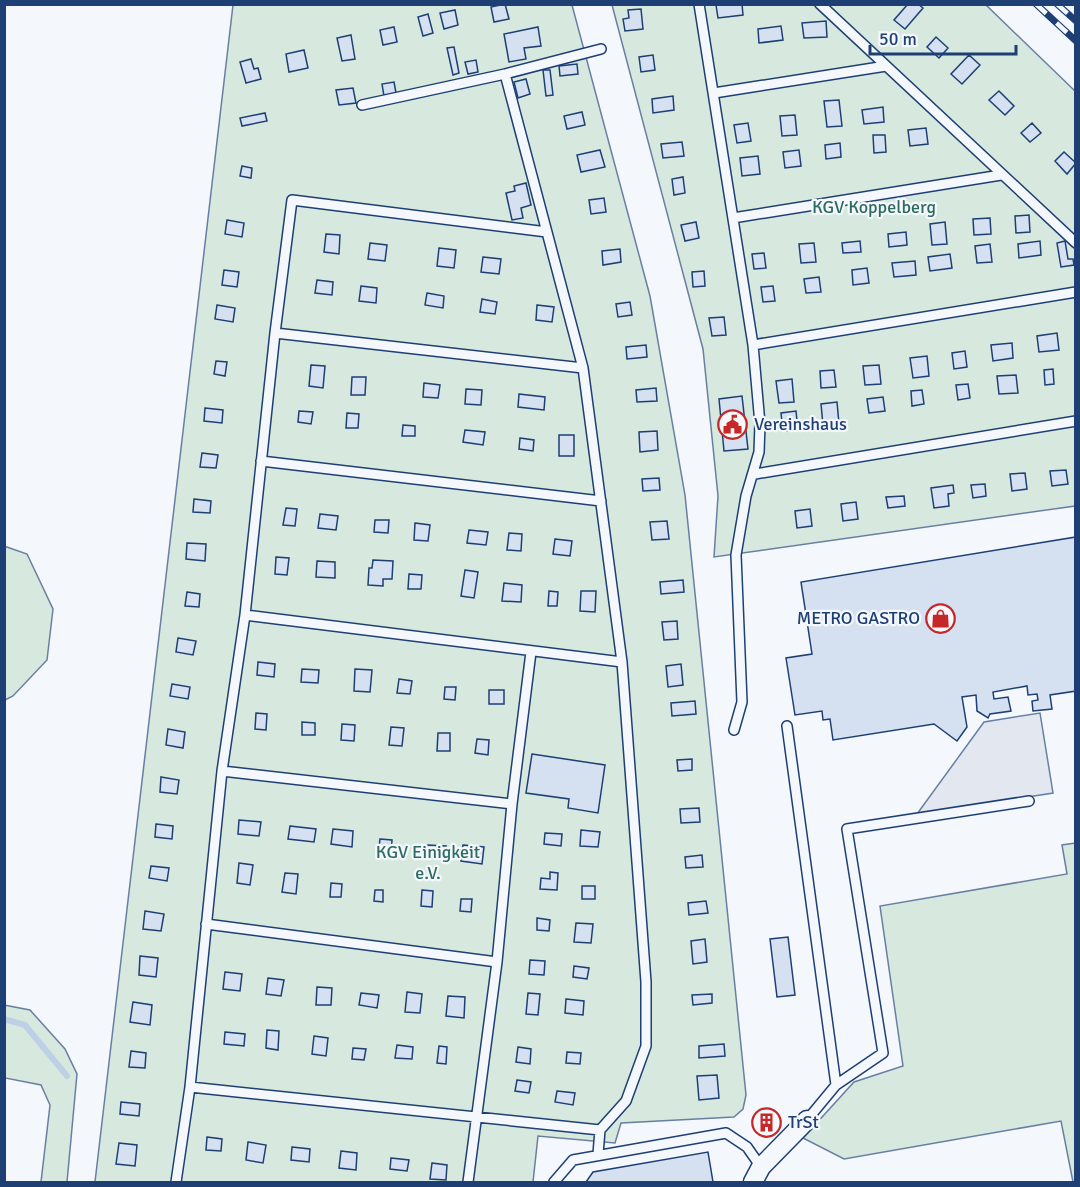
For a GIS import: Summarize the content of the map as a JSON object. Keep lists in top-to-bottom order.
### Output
{
  "parks": ["KGV Koppelberg", "KGV Einigkeit e.V."],
  "places": {
    "public building": ["Vereinshaus"],
    "shop": ["METRO GASTRO"],
    "building": ["TrSt"]
  },
  "scale_bar": "50 m"
}
